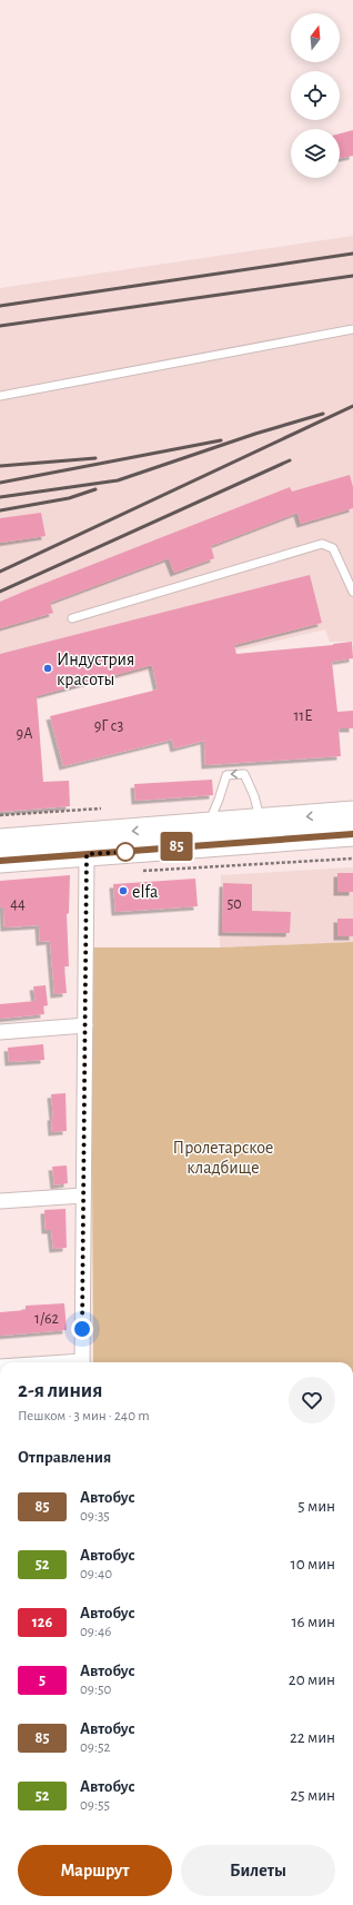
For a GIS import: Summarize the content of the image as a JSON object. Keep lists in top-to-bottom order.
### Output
{
  "parks": ["Пролетарское кладбище"],
  "places": ["Индустрия красоты", "elfa"],
  "lines": ["bus line 85"],
  "house_numbers": [
    "11Е",
    "9Г с3",
    "9А",
    "44",
    "50",
    "1/62"
  ],
  "north": "top",
  "page": {
    "on_map": "85",
    "heading": [
      ["2-я линия", "Пешком · 3 мин · 240 m"],
      "Отправления"
    ],
    "list": [
      {
        "mark": "85",
        "name": "Автобус",
        "note": "09:35",
        "value": "5 мин"
      },
      {
        "mark": "52",
        "name": "Автобус",
        "note": "09:40",
        "value": "10 мин"
      },
      {
        "mark": "126",
        "name": "Автобус",
        "note": "09:46",
        "value": "16 мин"
      },
      {
        "mark": "5",
        "name": "Автобус",
        "note": "09:50",
        "value": "20 мин"
      },
      {
        "mark": "85",
        "name": "Автобус",
        "note": "09:52",
        "value": "22 мин"
      },
      {
        "mark": "52",
        "name": "Автобус",
        "note": "09:55",
        "value": "25 мин"
      }
    ],
    "buttons": ["Маршрут", "Билеты"]
  }
}
